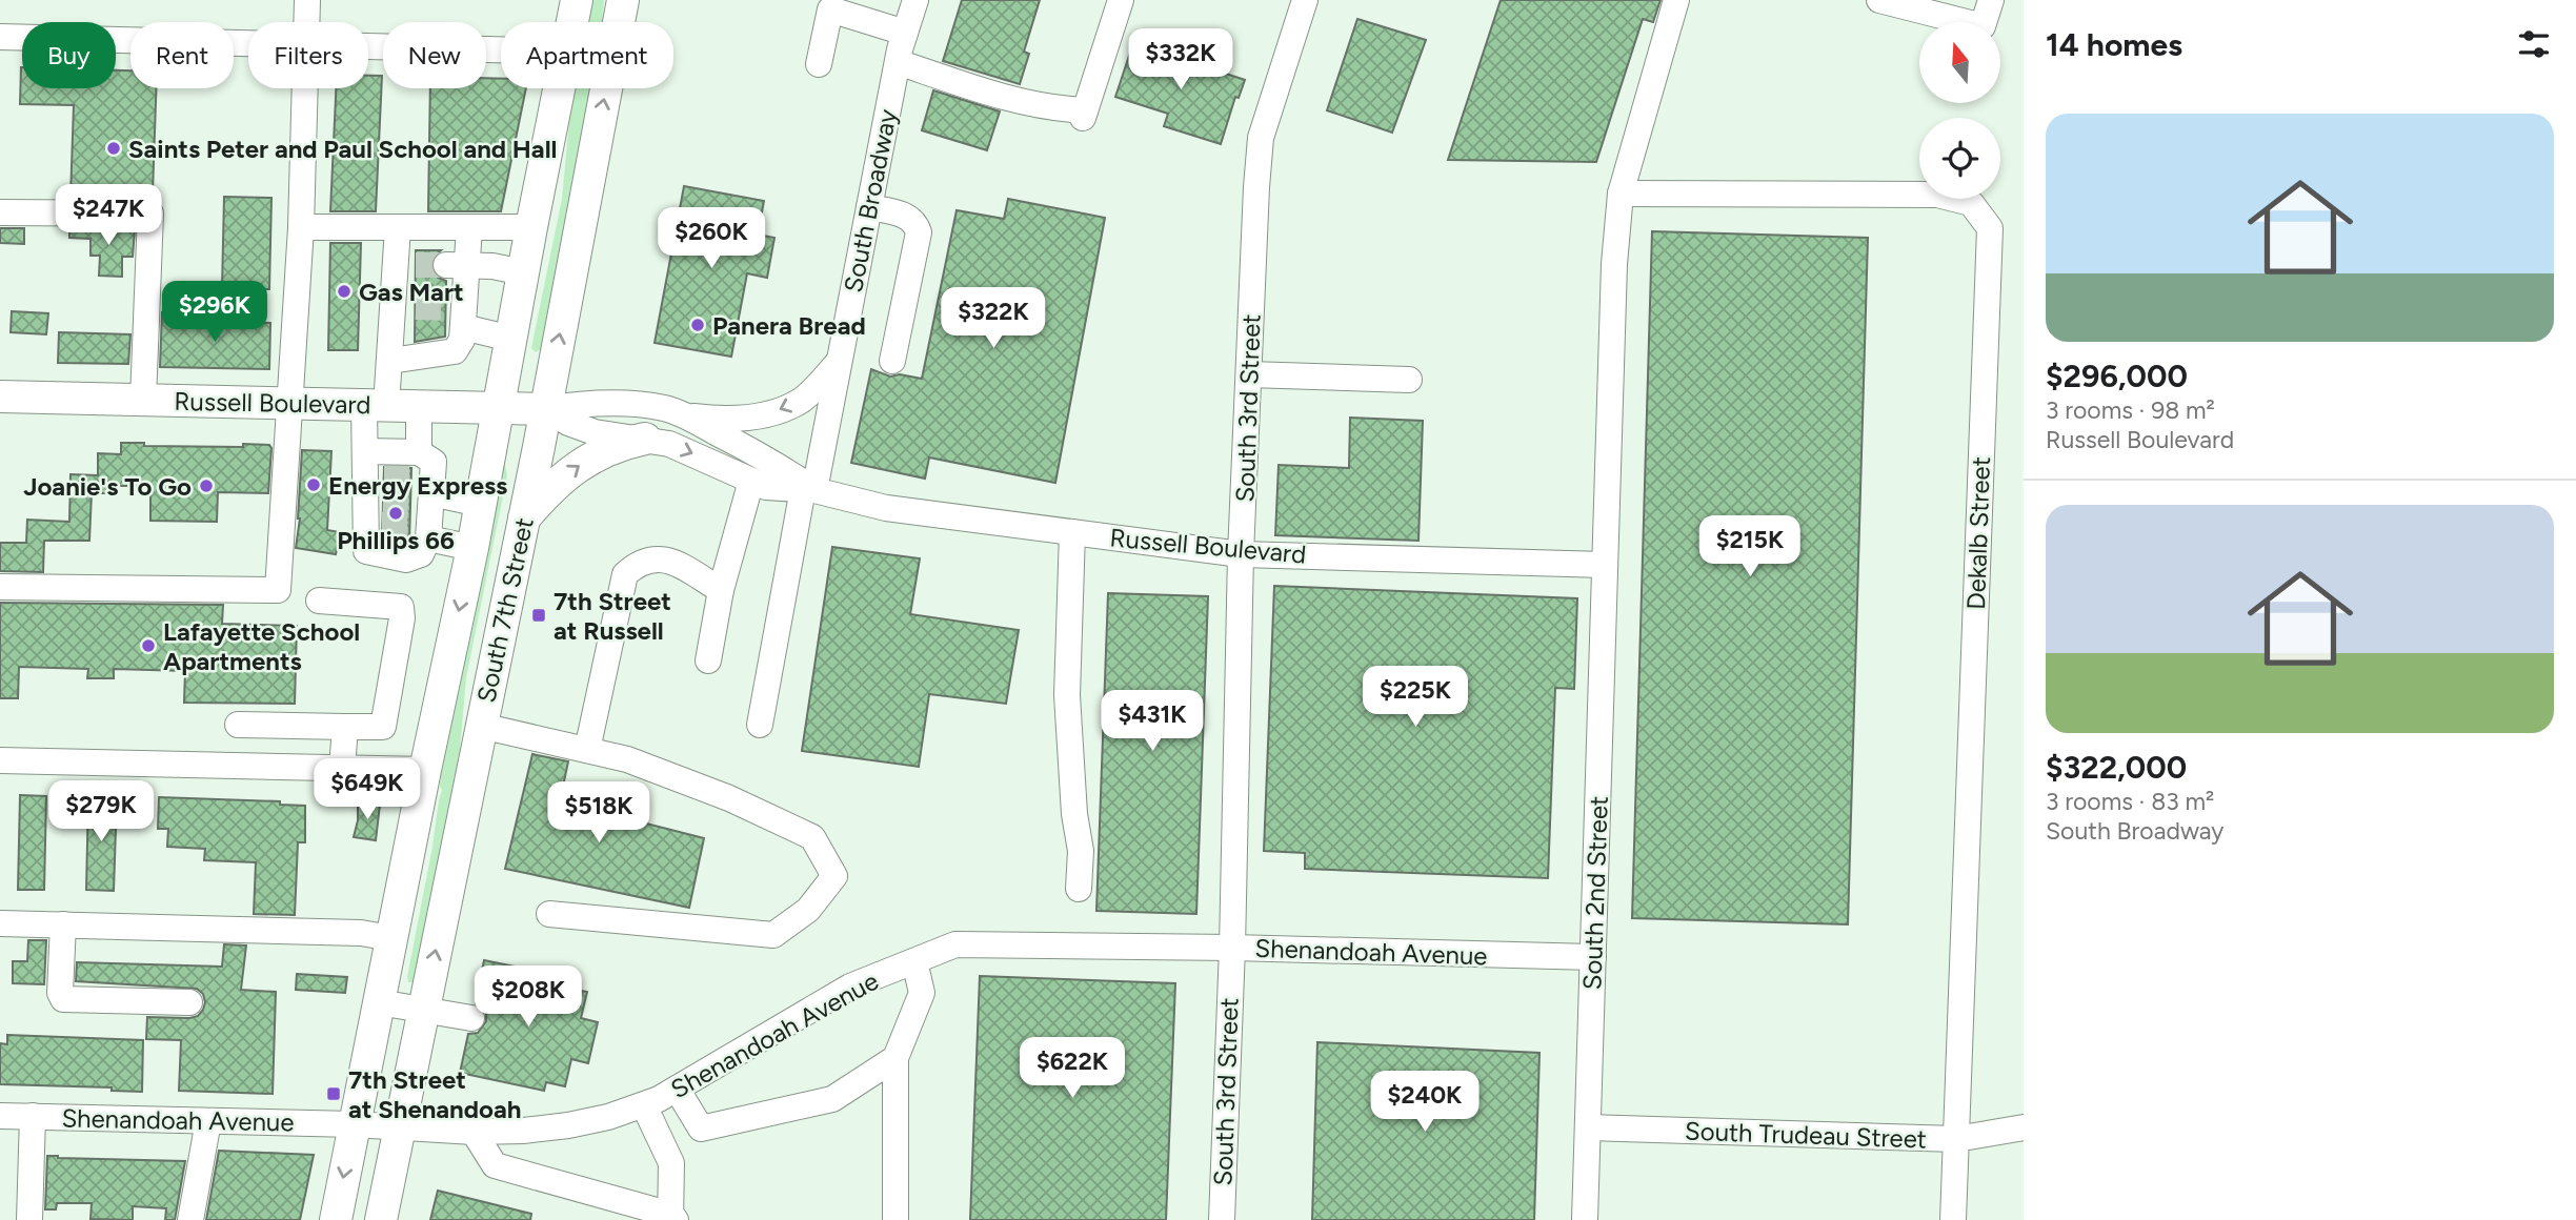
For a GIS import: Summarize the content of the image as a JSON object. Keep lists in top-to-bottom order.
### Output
{
  "streets": {
    "main road": ["Russell Boulevard", "South 7th Street"],
    "street": [
      "South Broadway",
      "South 3rd Street",
      "Dekalb Street",
      "South 2nd Street",
      "Shenandoah Avenue",
      "South Trudeau Street"
    ]
  },
  "crossings": [
    ["South Broadway", "Russell Boulevard"],
    ["Russell Boulevard", "South 3rd Street"],
    ["Russell Boulevard", "South 7th Street"],
    ["Russell Boulevard", "South 2nd Street"],
    ["South 3rd Street", "Shenandoah Avenue"],
    ["Dekalb Street", "South 2nd Street"],
    ["Dekalb Street", "South Trudeau Street"],
    ["South 7th Street", "Shenandoah Avenue"],
    ["South 2nd Street", "Shenandoah Avenue"],
    ["South 2nd Street", "South Trudeau Street"]
  ],
  "places": {
    "other": [
      "Saints Peter and Paul School and Hall",
      "Gas Mart",
      "Panera Bread",
      "Energy Express",
      "Joanie's To Go",
      "Phillips 66",
      "Lafayette School Apartments"
    ],
    "transit": ["7th Street at Russell", "7th Street at Shenandoah"]
  },
  "north": "top",
  "page": {
    "heading": "14 homes",
    "chip": [
      "Buy",
      "Rent",
      "Filters",
      "New",
      "Apartment"
    ],
    "price": [
      "$332K",
      "$247K",
      "$260K",
      "$296K",
      "$322K",
      "$215K",
      "$225K",
      "$431K",
      "$649K",
      "$279K",
      "$518K",
      "$208K",
      "$622K",
      "$240K"
    ],
    "list": [
      {
        "name": "$296,000",
        "note": "3 rooms · 98 m² · Russell Boulevard"
      },
      {
        "name": "$322,000",
        "note": "3 rooms · 83 m² · South Broadway"
      }
    ]
  }
}
